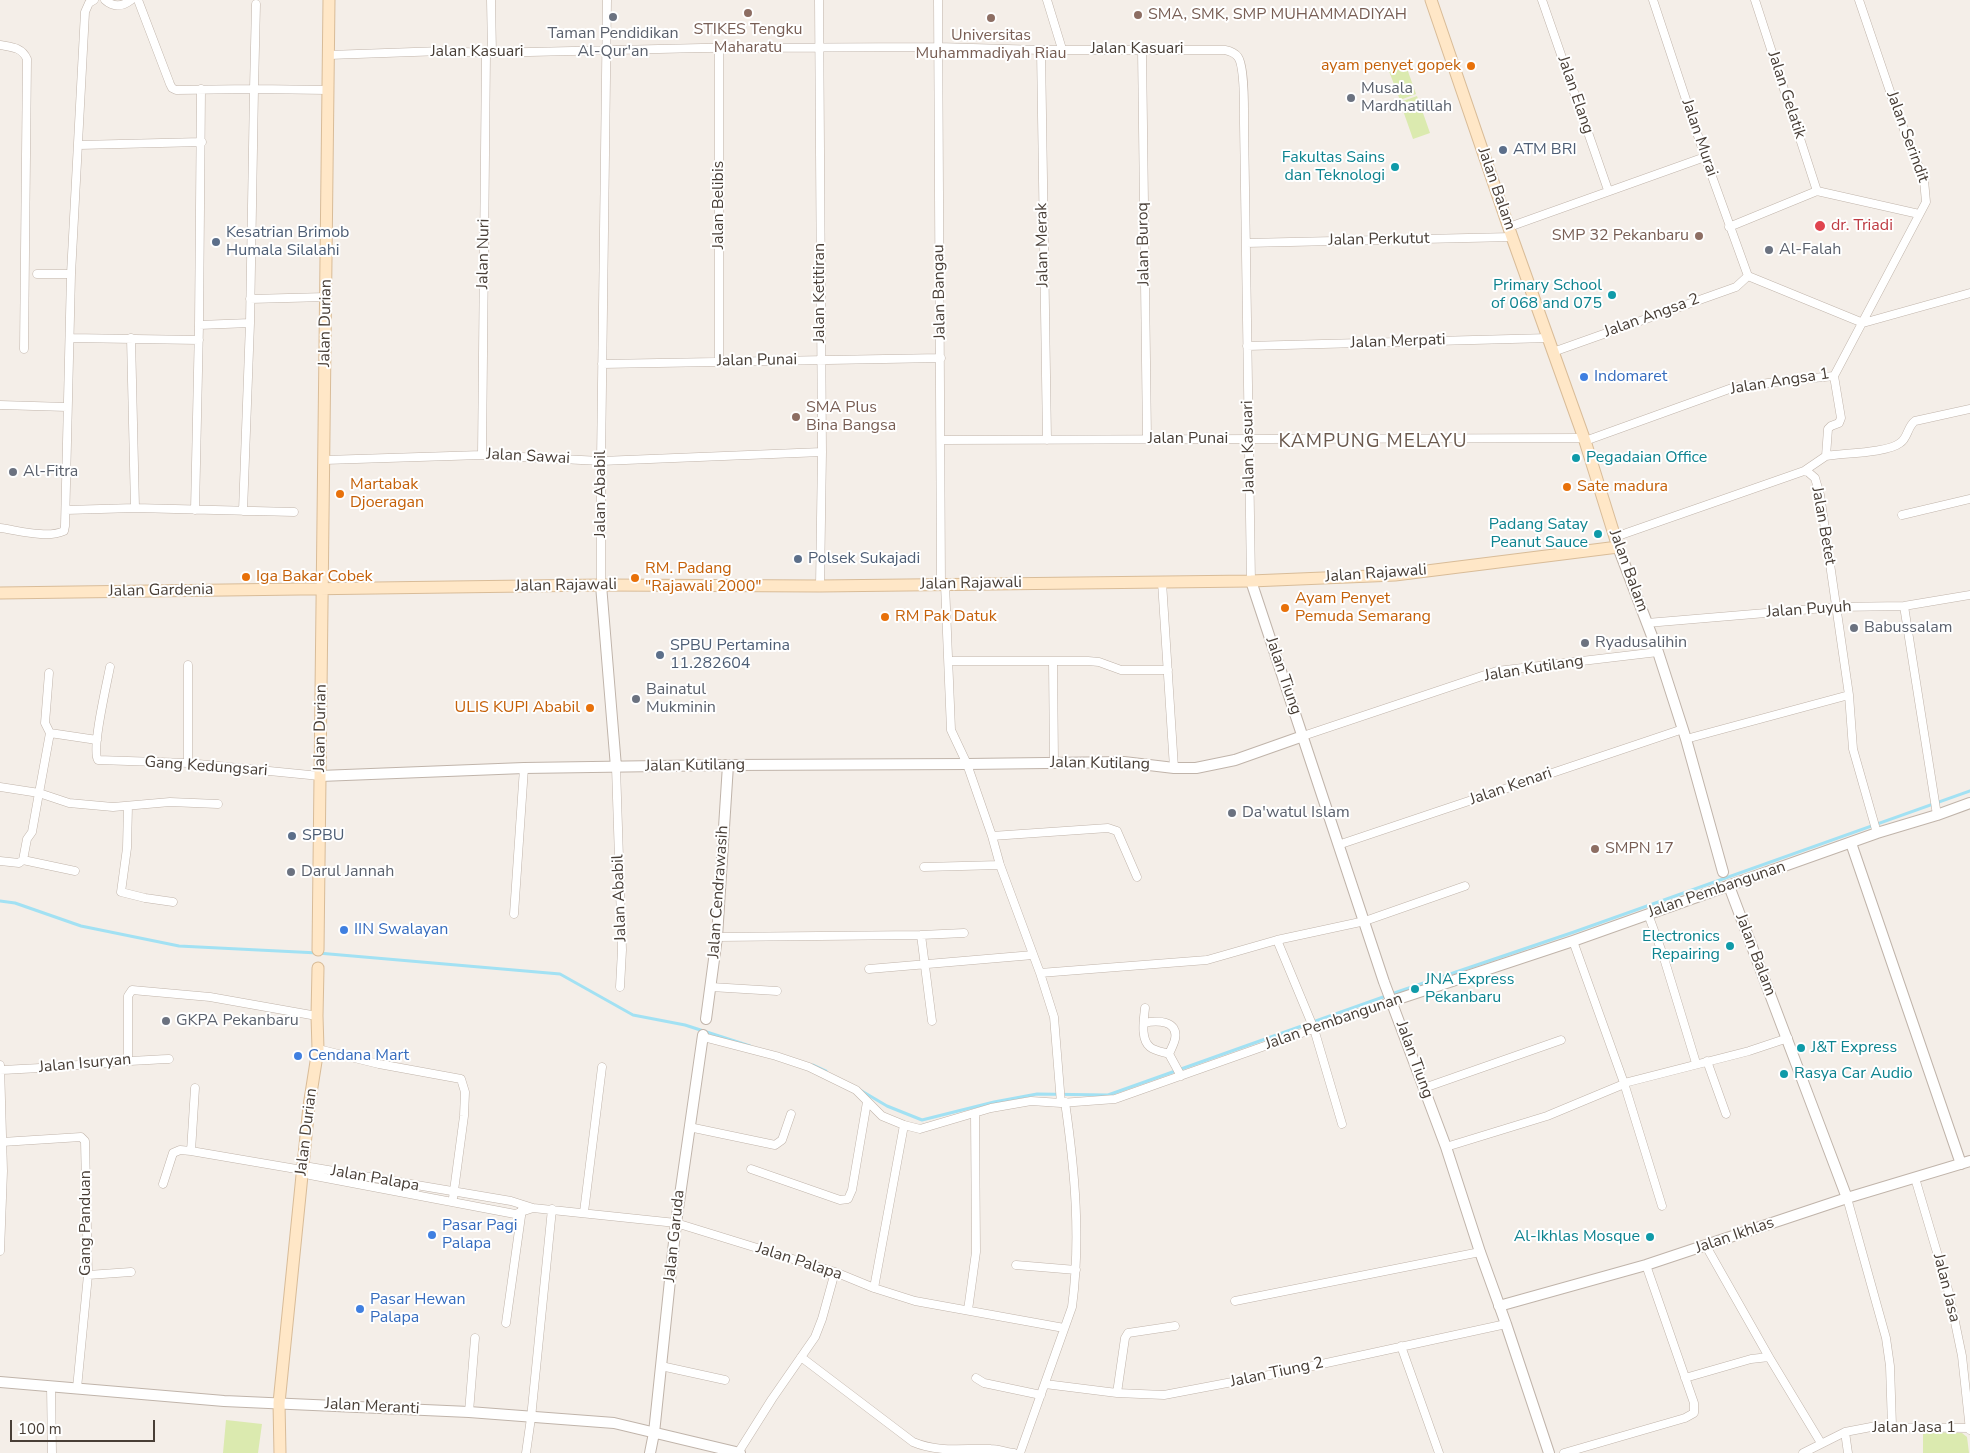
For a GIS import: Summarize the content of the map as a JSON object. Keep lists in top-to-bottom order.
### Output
{
  "streets": {
    "main road": [
      "Jalan Balam",
      "Jalan Durian",
      "Jalan Rajawali",
      "Jalan Gardenia"
    ],
    "street": [
      "Jalan Kasuari",
      "Jalan Elang",
      "Jalan Gelatik",
      "Jalan Serindit",
      "Jalan Murai",
      "Jalan Belibis",
      "Jalan Perkutut",
      "Jalan Buroq",
      "Jalan Merak",
      "Jalan Nuri",
      "Jalan Bangau",
      "Jalan Ketitiran",
      "Jalan Angsa 2",
      "Jalan Merpati",
      "Jalan Punai",
      "Jalan Angsa 1",
      "Jalan Sawai",
      "Jalan Ababil",
      "Jalan Betet",
      "Jalan Puyuh",
      "Jalan Kutilang",
      "Jalan Tiung",
      "Gang Kedungsari",
      "Jalan Kenari",
      "Jalan Pembangunan",
      "Jalan Cendrawasih",
      "Jalan Isuryan",
      "Jalan Palapa",
      "Gang Panduan",
      "Jalan Garuda",
      "Jalan Ikhlas",
      "Jalan Jasa",
      "Jalan Tiung 2",
      "Jalan Meranti",
      "Jalan Jasa 1"
    ]
  },
  "crossings": [
    ["Jalan Kasuari", "Jalan Belibis"],
    ["Jalan Kasuari", "Jalan Perkutut"],
    ["Jalan Kasuari", "Jalan Buroq"],
    ["Jalan Kasuari", "Jalan Merak"],
    ["Jalan Kasuari", "Jalan Nuri"],
    ["Jalan Kasuari", "Jalan Bangau"],
    ["Jalan Kasuari", "Jalan Ketitiran"],
    ["Jalan Kasuari", "Jalan Durian"],
    ["Jalan Kasuari", "Jalan Merpati"],
    ["Jalan Kasuari", "Jalan Punai"],
    ["Jalan Kasuari", "Jalan Ababil"],
    ["Jalan Kasuari", "Jalan Rajawali"],
    ["Jalan Kasuari", "Jalan Tiung"],
    ["Jalan Elang", "Jalan Perkutut"],
    ["Jalan Serindit", "Jalan Angsa 1"],
    ["Jalan Murai", "Jalan Perkutut"],
    ["Jalan Murai", "Jalan Angsa 2"],
    ["Jalan Balam", "Jalan Perkutut"],
    ["Jalan Balam", "Jalan Angsa 2"],
    ["Jalan Balam", "Jalan Merpati"],
    ["Jalan Balam", "Jalan Punai"],
    ["Jalan Balam", "Jalan Angsa 1"],
    ["Jalan Balam", "Jalan Betet"],
    ["Jalan Balam", "Jalan Rajawali"],
    ["Jalan Balam", "Jalan Puyuh"],
    ["Jalan Balam", "Jalan Kutilang"],
    ["Jalan Balam", "Jalan Kenari"],
    ["Jalan Balam", "Jalan Pembangunan"],
    ["Jalan Balam", "Jalan Ikhlas"],
    ["Jalan Belibis", "Jalan Punai"],
    ["Jalan Buroq", "Jalan Punai"],
    ["Jalan Merak", "Jalan Punai"],
    ["Jalan Nuri", "Jalan Sawai"],
    ["Jalan Bangau", "Jalan Punai"],
    ["Jalan Bangau", "Jalan Rajawali"],
    ["Jalan Bangau", "Jalan Kutilang"],
    ["Jalan Bangau", "Jalan Pembangunan"],
    ["Jalan Bangau", "Jalan Palapa"],
    ["Jalan Bangau", "Jalan Tiung 2"],
    ["Jalan Ketitiran", "Jalan Punai"],
    ["Jalan Ketitiran", "Jalan Sawai"],
    ["Jalan Ketitiran", "Jalan Rajawali"],
    ["Jalan Durian", "Jalan Sawai"],
    ["Jalan Durian", "Jalan Rajawali"],
    ["Jalan Durian", "Jalan Gardenia"],
    ["Jalan Durian", "Jalan Kutilang"],
    ["Jalan Durian", "Gang Kedungsari"],
    ["Jalan Durian", "Jalan Palapa"],
    ["Jalan Durian", "Jalan Meranti"],
    ["Jalan Punai", "Jalan Angsa 1"],
    ["Jalan Punai", "Jalan Ababil"],
    ["Jalan Sawai", "Jalan Ababil"],
    ["Jalan Ababil", "Jalan Rajawali"],
    ["Jalan Ababil", "Jalan Kutilang"],
    ["Jalan Betet", "Jalan Rajawali"],
    ["Jalan Betet", "Jalan Puyuh"],
    ["Jalan Betet", "Jalan Kenari"],
    ["Jalan Betet", "Jalan Pembangunan"],
    ["Jalan Rajawali", "Jalan Gardenia"],
    ["Jalan Rajawali", "Jalan Tiung"],
    ["Jalan Kutilang", "Jalan Tiung"],
    ["Jalan Kutilang", "Gang Kedungsari"],
    ["Jalan Kutilang", "Jalan Cendrawasih"],
    ["Jalan Tiung", "Jalan Kenari"],
    ["Jalan Tiung", "Jalan Pembangunan"],
    ["Jalan Tiung", "Jalan Ikhlas"],
    ["Jalan Tiung", "Jalan Tiung 2"],
    ["Jalan Pembangunan", "Jalan Garuda"],
    ["Jalan Cendrawasih", "Jalan Garuda"],
    ["Jalan Palapa", "Jalan Garuda"],
    ["Gang Panduan", "Jalan Meranti"],
    ["Jalan Garuda", "Jalan Meranti"],
    ["Jalan Ikhlas", "Jalan Jasa"],
    ["Jalan Jasa", "Jalan Jasa 1"]
  ],
  "districts": ["KAMPUNG MELAYU"],
  "places": [
    "STIKES Tengku Maharatu",
    "SMA, SMK, SMP MUHAMMADIYAH",
    "Taman Pendidikan Al-Qur'an",
    "Universitas Muhammadiyah Riau",
    "ayam penyet gopek",
    "Musala Mardhatillah",
    "ATM BRI",
    "Fakultas Sains dan Teknologi",
    "dr. Triadi",
    "SMP 32 Pekanbaru",
    "Kesatrian Brimob Humala Silalahi",
    "Al-Falah",
    "Primary School of 068 and 075",
    "Indomaret",
    "SMA Plus Bina Bangsa",
    "Pegadaian Office",
    "Al-Fitra",
    "Sate madura",
    "Martabak Djoeragan",
    "Padang Satay Peanut Sauce",
    "Polsek Sukajadi",
    "Iga Bakar Cobek",
    "RM. Padang \"Rajawali 2000\"",
    "Ayam Penyet Pemuda Semarang",
    "RM Pak Datuk",
    "Babussalam",
    "Ryadusalihin",
    "SPBU Pertamina 11.282604",
    "Bainatul Mukminin",
    "ULIS KUPI Ababil",
    "Da'watul Islam",
    "SPBU",
    "SMPN 17",
    "Darul Jannah",
    "IIN Swalayan",
    "Electronics Repairing",
    "JNA Express Pekanbaru",
    "GKPA Pekanbaru",
    "J&T Express",
    "Cendana Mart",
    "Rasya Car Audio",
    "Pasar Pagi Palapa",
    "Al-Ikhlas Mosque",
    "Pasar Hewan Palapa"
  ],
  "scale_bar": "100 m"
}
